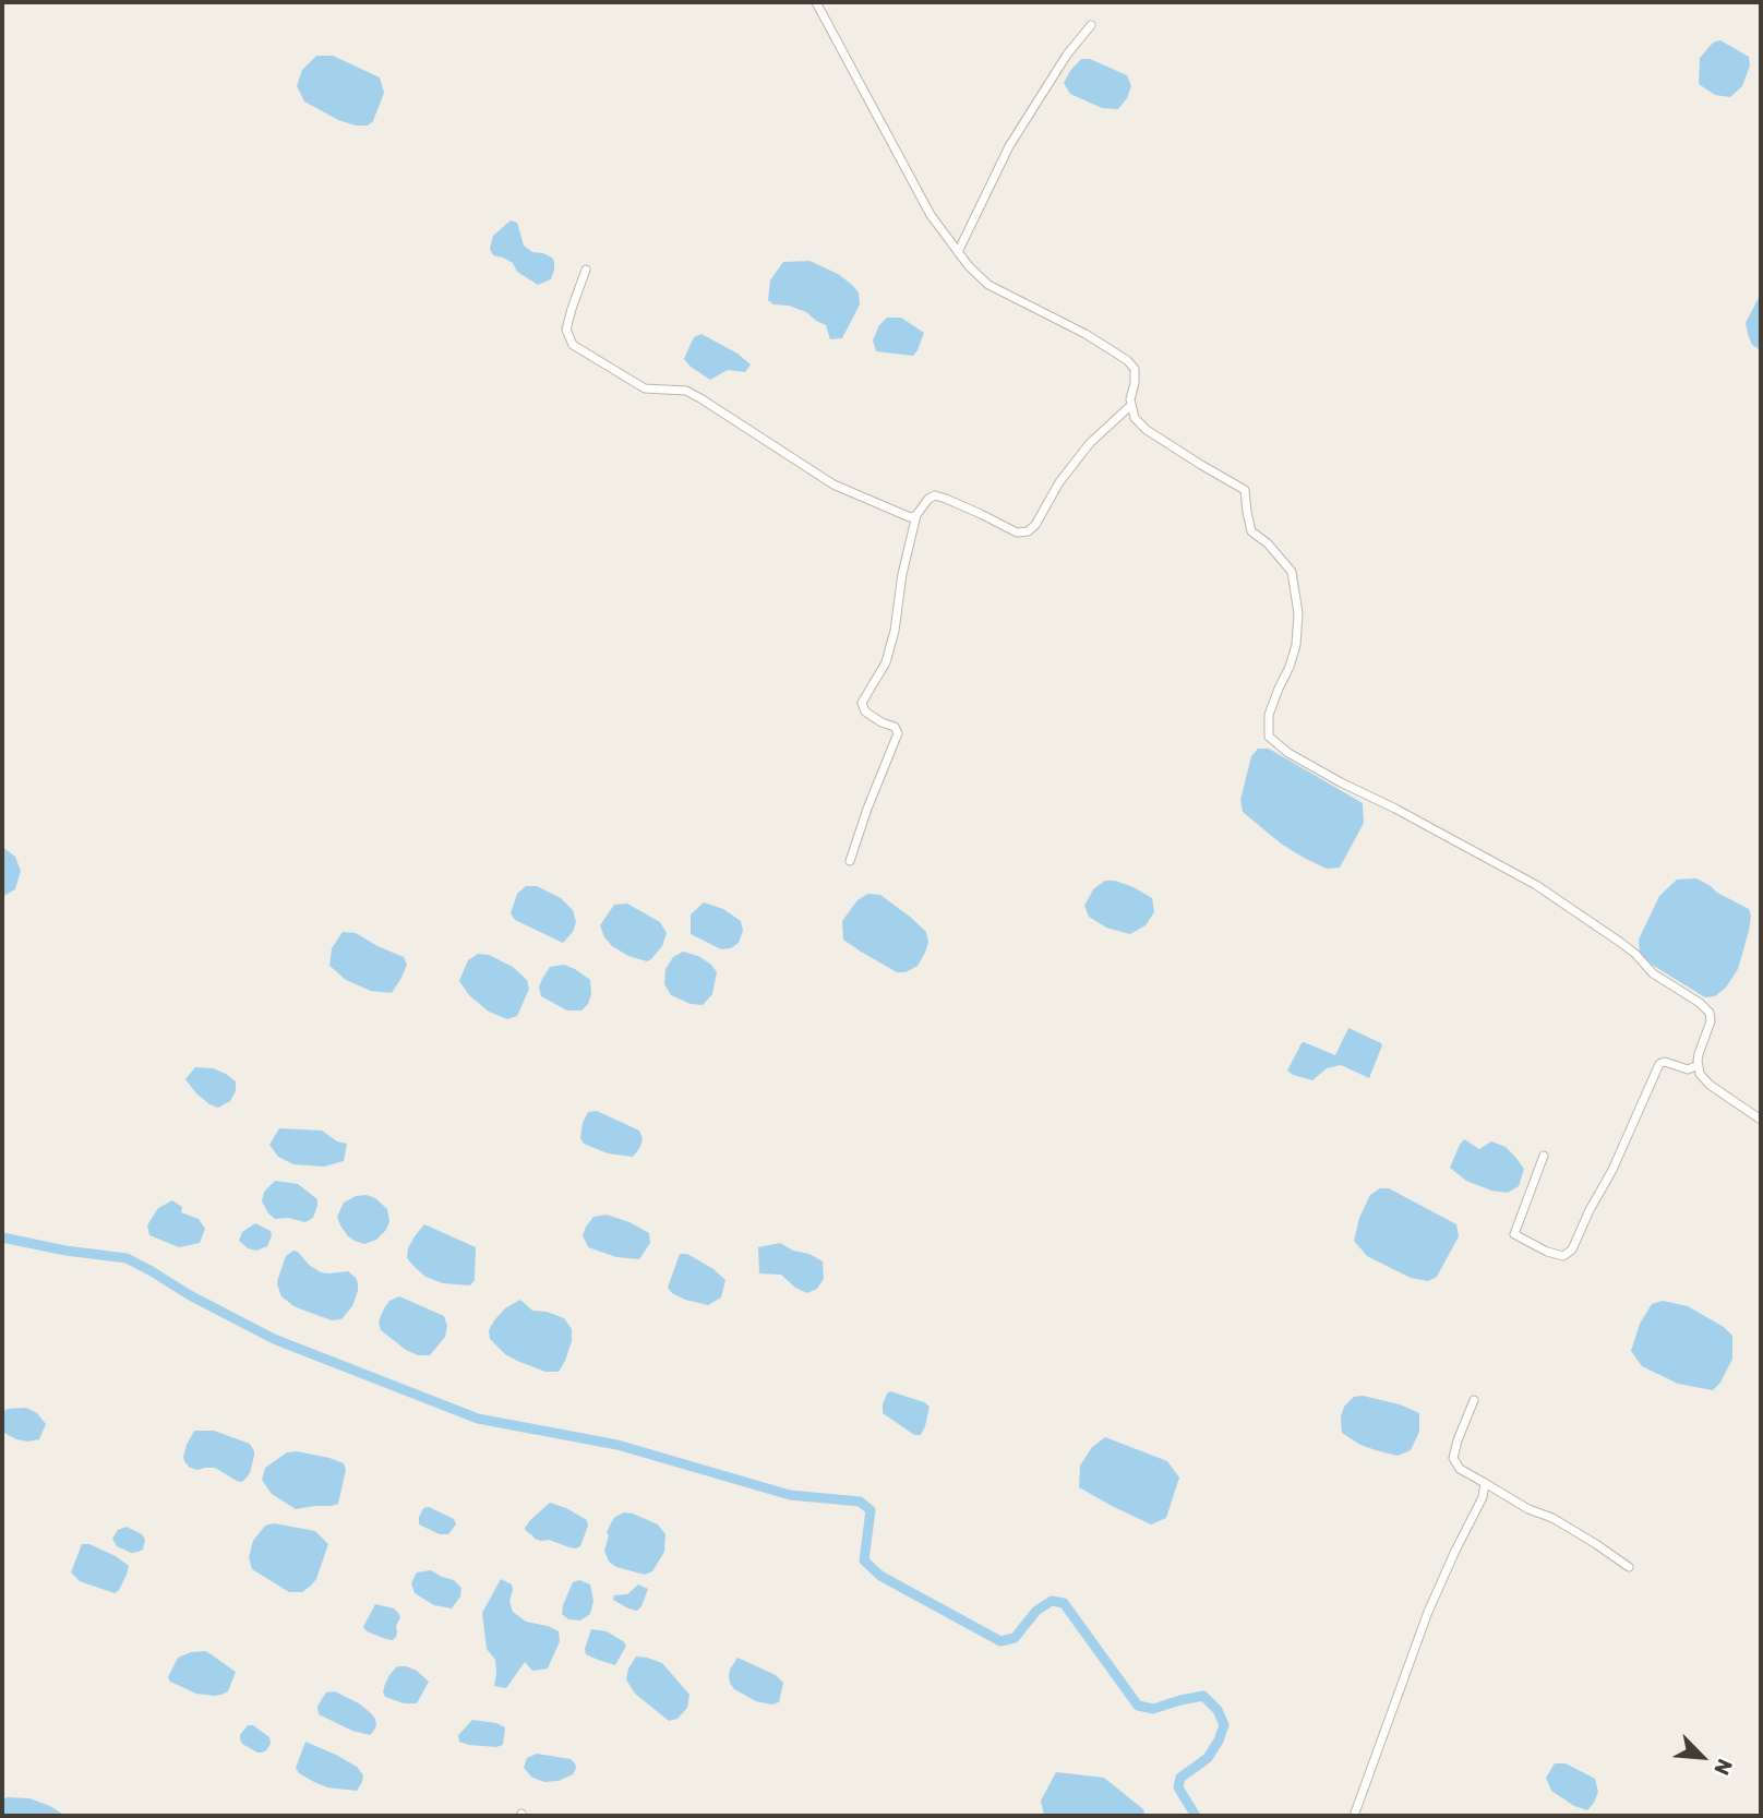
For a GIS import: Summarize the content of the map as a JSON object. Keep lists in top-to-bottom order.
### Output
{
  "north": "bottom right"
}
